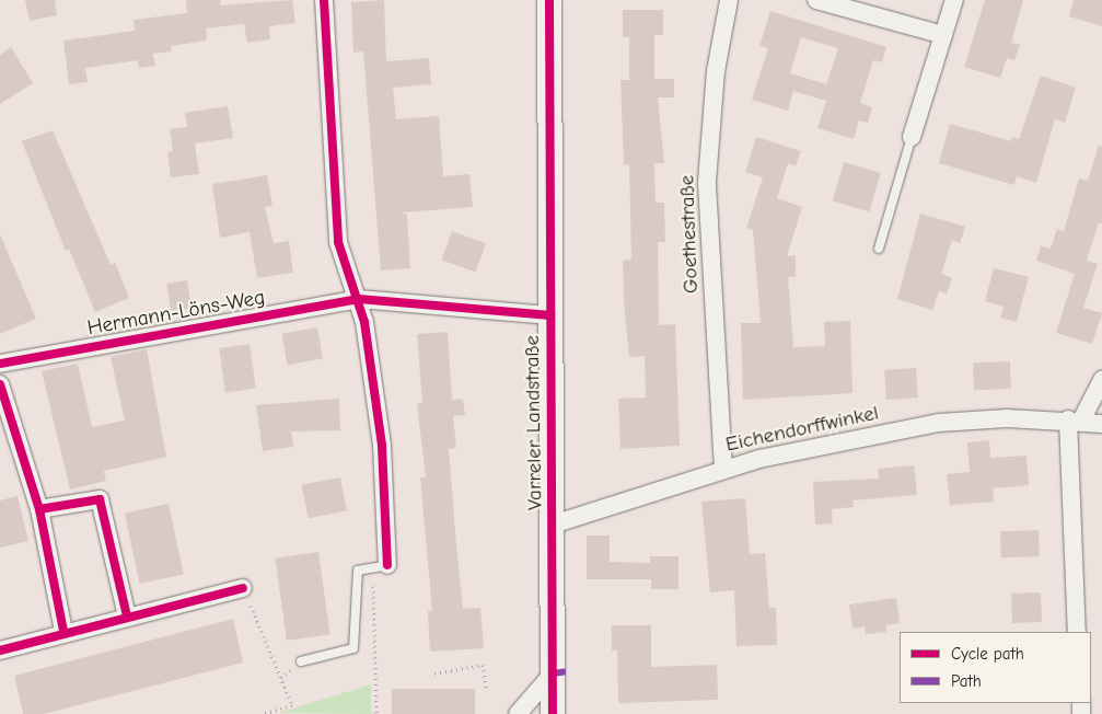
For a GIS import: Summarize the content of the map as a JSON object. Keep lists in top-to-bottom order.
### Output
{
  "streets": {
    "main road": ["Varreler Landstraße"],
    "street": ["Goethestraße", "Hermann-Löns-Weg", "Eichendorffwinkel"]
  },
  "crossings": [
    ["Goethestraße", "Eichendorffwinkel"],
    ["Hermann-Löns-Weg", "Varreler Landstraße"],
    ["Varreler Landstraße", "Eichendorffwinkel"]
  ],
  "legend": ["Cycle path", "Path"]
}
